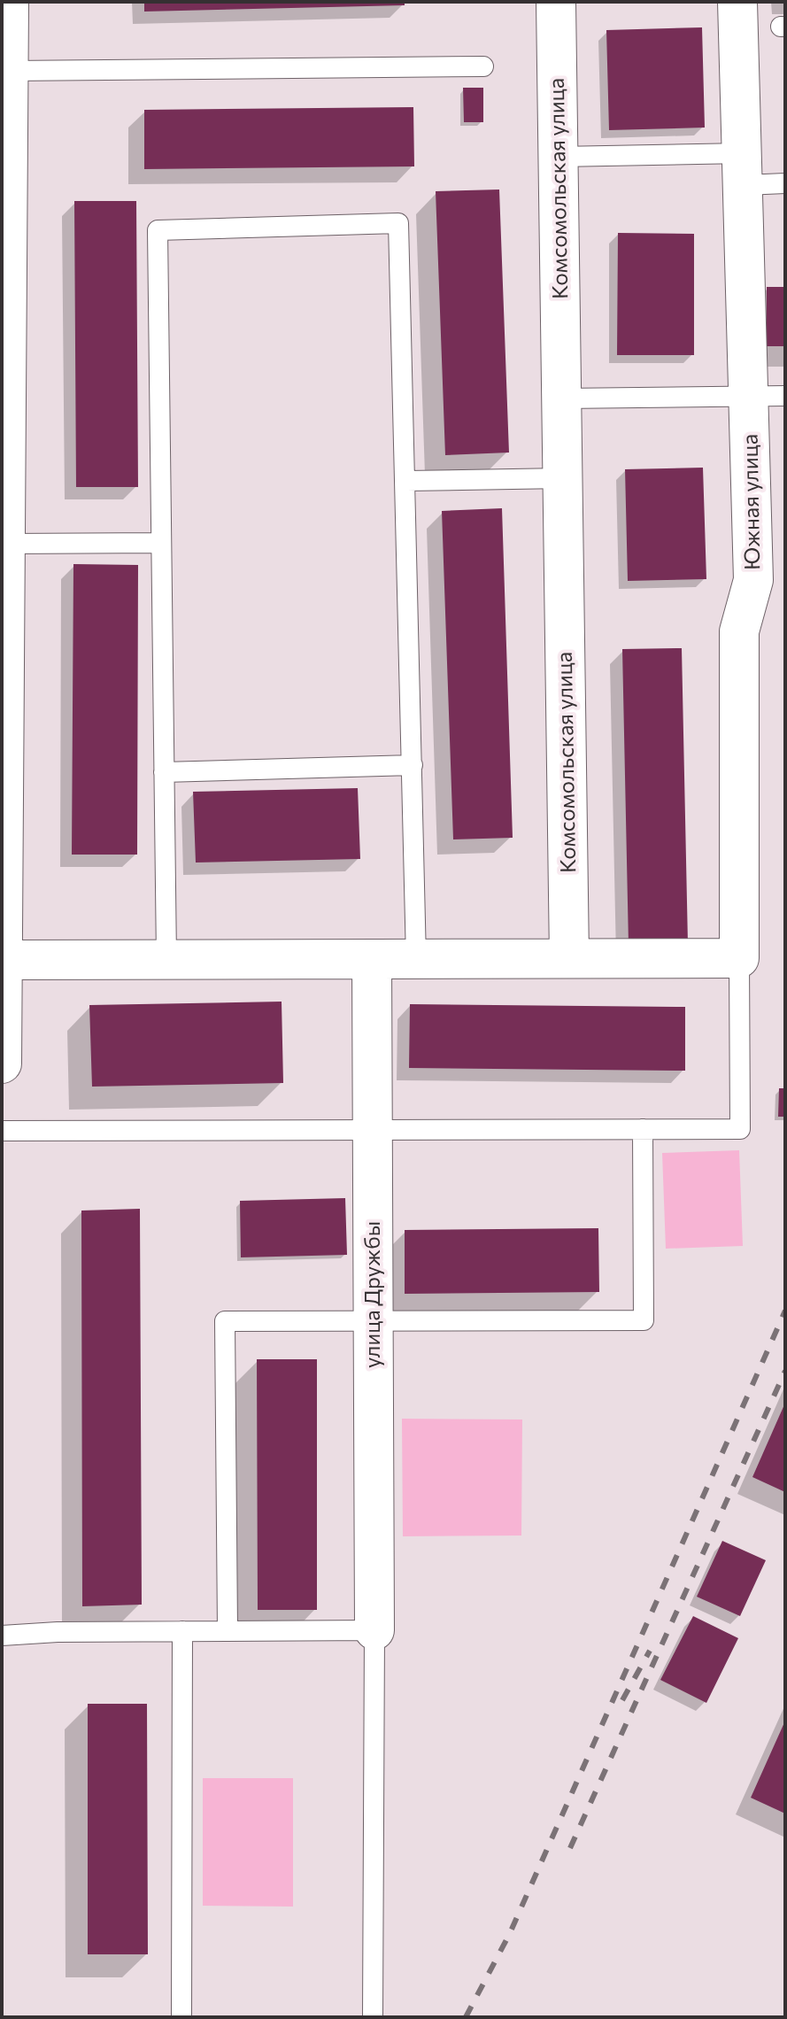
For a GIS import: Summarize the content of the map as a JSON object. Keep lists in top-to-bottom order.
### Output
{
  "streets": {
    "street": ["Комсомольская улица", "Южная улица", "улица Дружбы"]
  }
}
